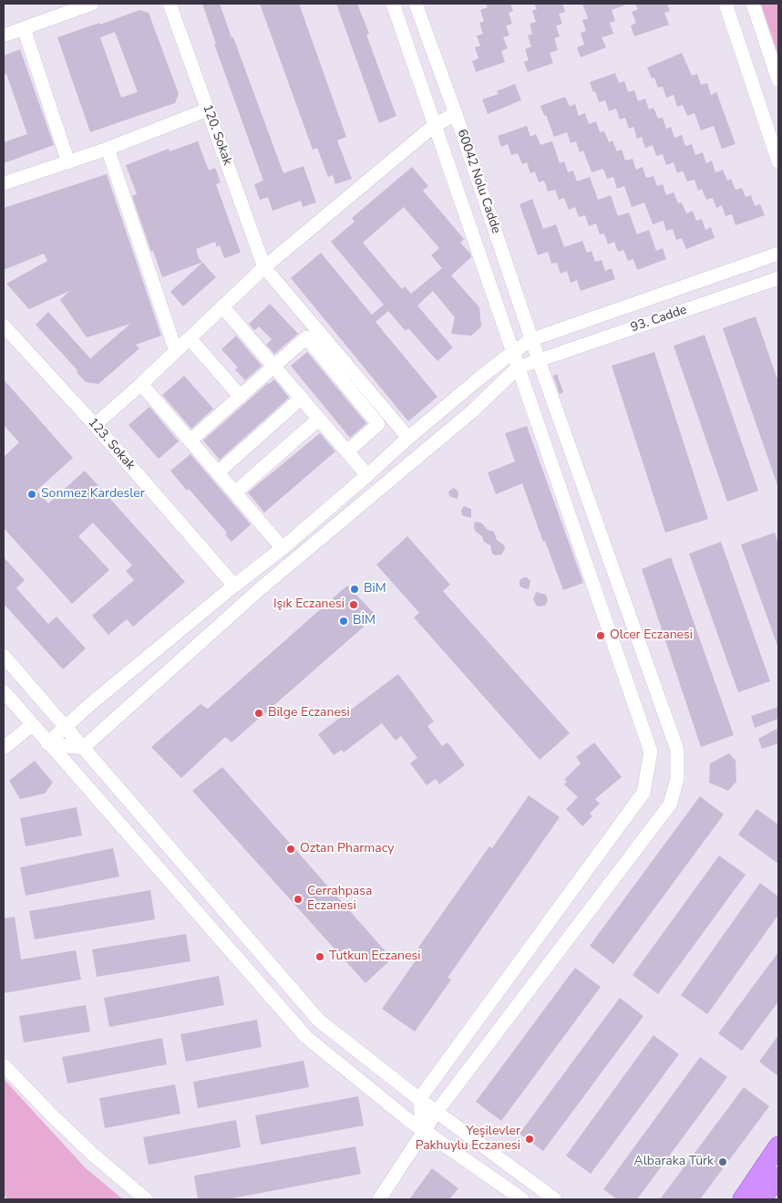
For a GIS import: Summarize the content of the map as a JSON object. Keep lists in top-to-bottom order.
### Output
{
  "streets": {
    "street": [
      "120. Sokak",
      "60042 Nolu Cadde",
      "93. Cadde",
      "123. Sokak"
    ]
  },
  "crossings": [
    ["60042 Nolu Cadde", "93. Cadde"]
  ],
  "places": [
    "Sonmez Kardesler",
    "BiM",
    "Işık Eczanesi",
    "BİM",
    "Olcer Eczanesi",
    "Bilge Eczanesi",
    "Oztan Pharmacy",
    "Cerrahpasa Eczanesi",
    "Tutkun Eczanesi",
    "Yeşilevler Pakhuylu Eczanesi",
    "Albaraka Türk"
  ]
}
